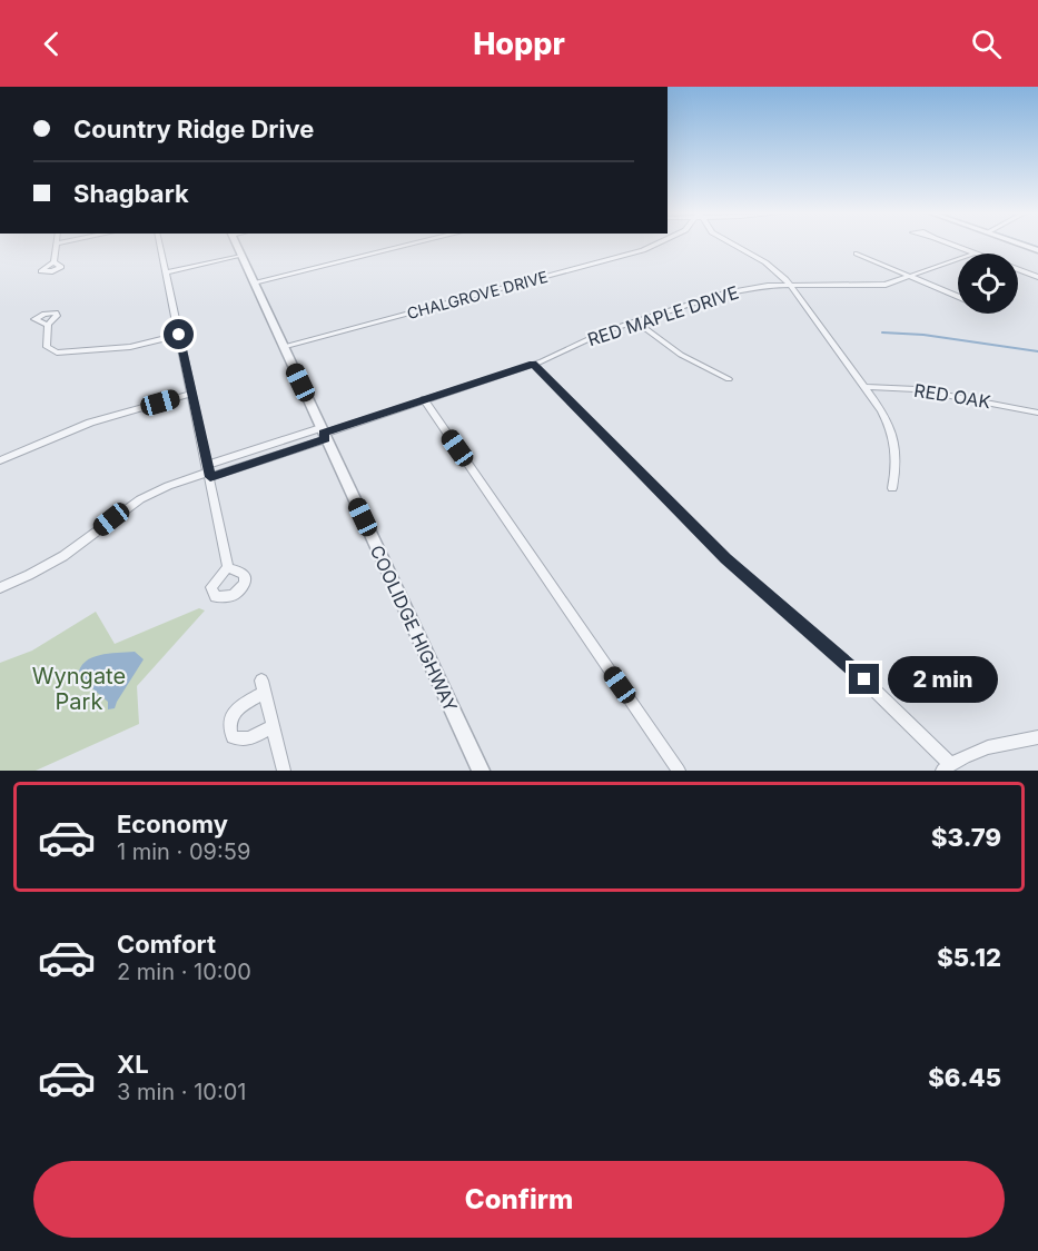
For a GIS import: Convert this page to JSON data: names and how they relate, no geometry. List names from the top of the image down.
{
  "streets": {
    "street": [
      "CHALGROVE DRIVE",
      "RED MAPLE DRIVE",
      "RED OAK",
      "COOLIDGE HIGHWAY"
    ]
  },
  "crossings": [
    ["CHALGROVE DRIVE", "COOLIDGE HIGHWAY"],
    ["RED MAPLE DRIVE", "COOLIDGE HIGHWAY"]
  ],
  "parks": ["Wyngate Park"],
  "page": {
    "header": "Hoppr",
    "banner": ["Country Ridge Drive", "Shagbark"],
    "bubble": "2 min",
    "list": [
      {
        "name": "Economy",
        "note": "1 min · 09:59",
        "value": "$3.79"
      },
      {
        "name": "Comfort",
        "note": "2 min · 10:00",
        "value": "$5.12"
      },
      {
        "name": "XL",
        "note": "3 min · 10:01",
        "value": "$6.45"
      }
    ],
    "buttons": "Confirm"
  }
}
